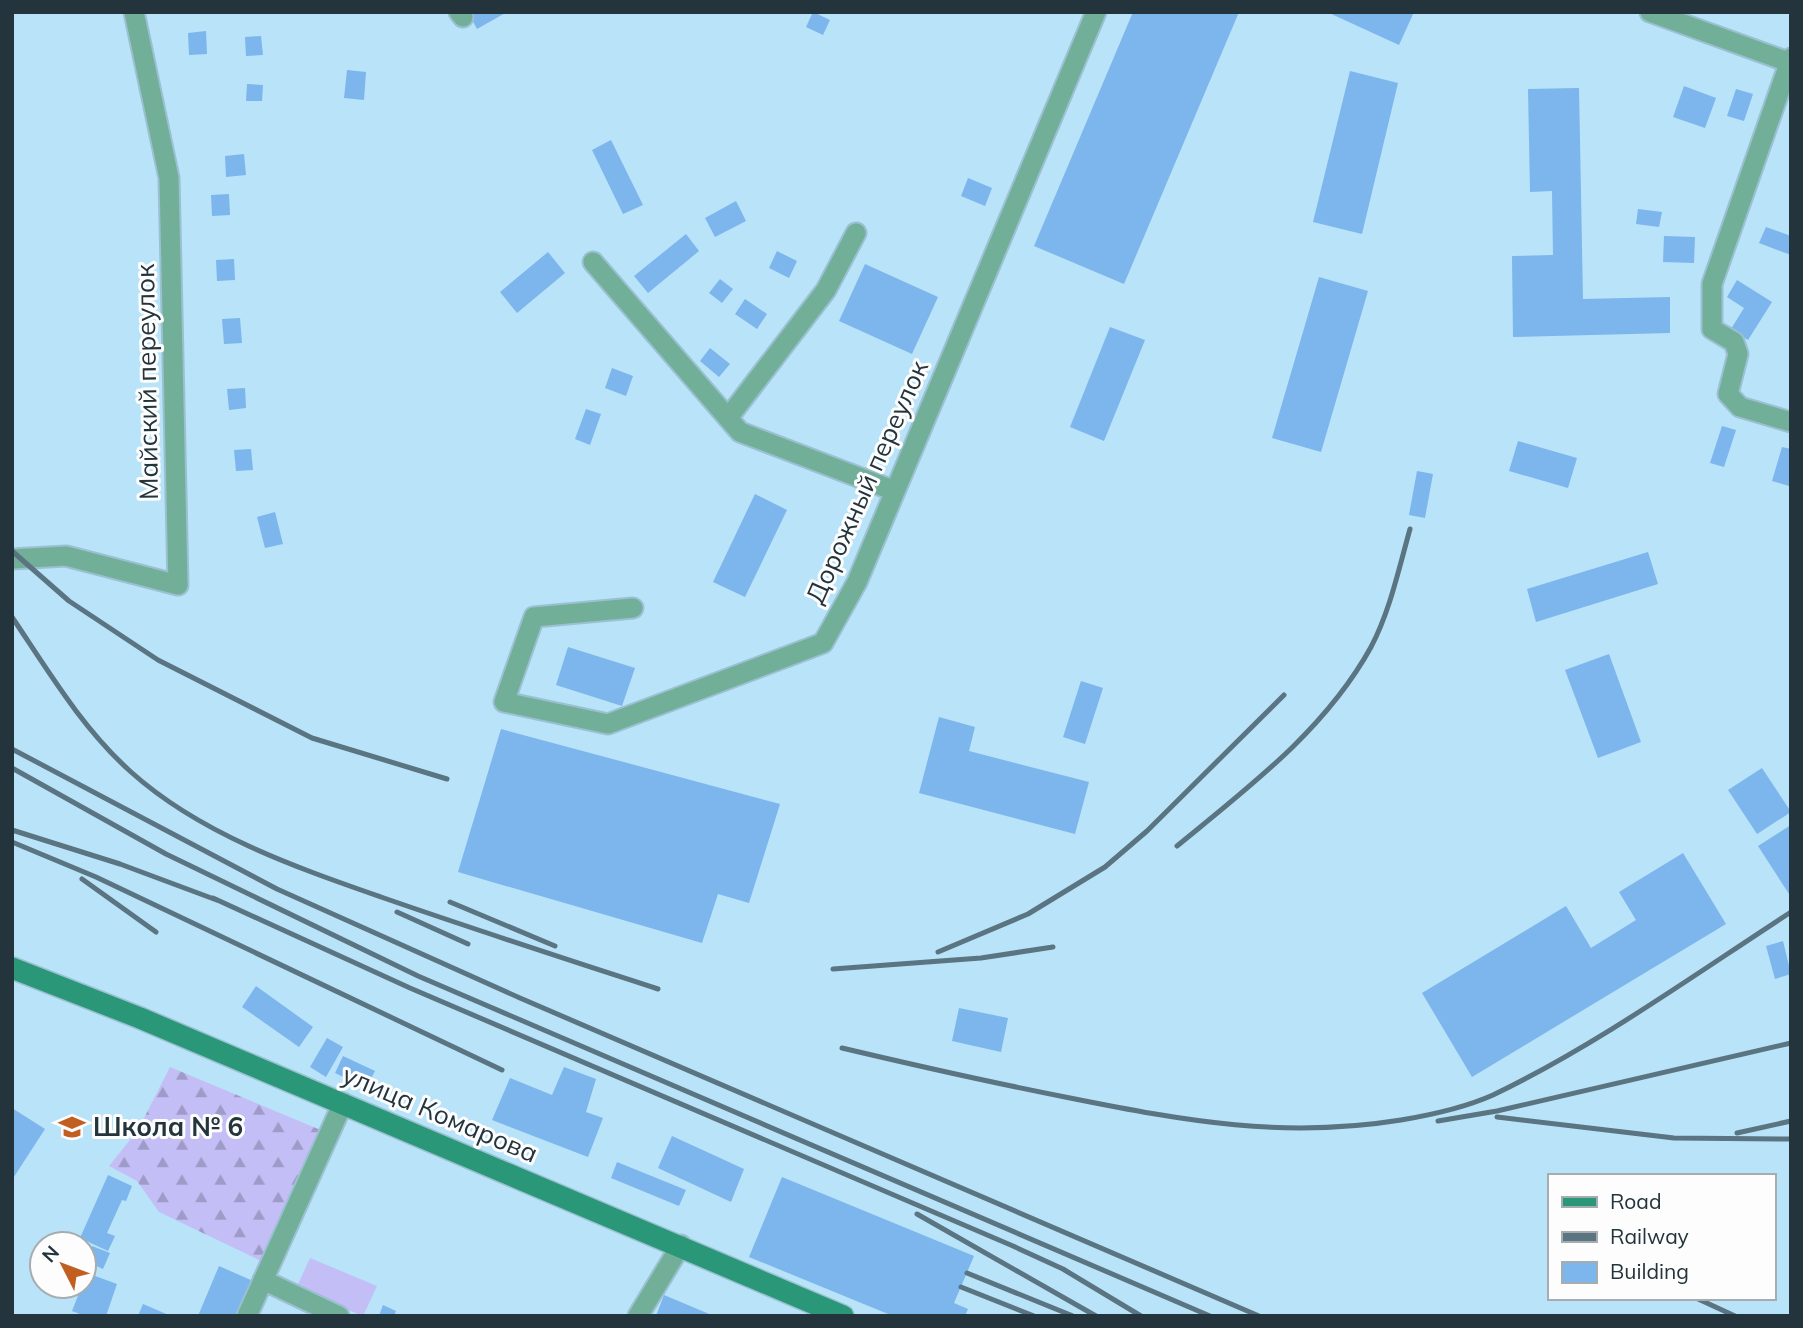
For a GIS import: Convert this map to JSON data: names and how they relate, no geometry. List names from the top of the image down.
{
  "streets": {
    "main road": ["улица Комарова"],
    "street": ["Майский переулок", "Дорожный переулок"]
  },
  "places": {
    "school or university": ["Школа № 6"]
  },
  "legend": ["Road", "Railway", "Building"],
  "north": "top left"
}
